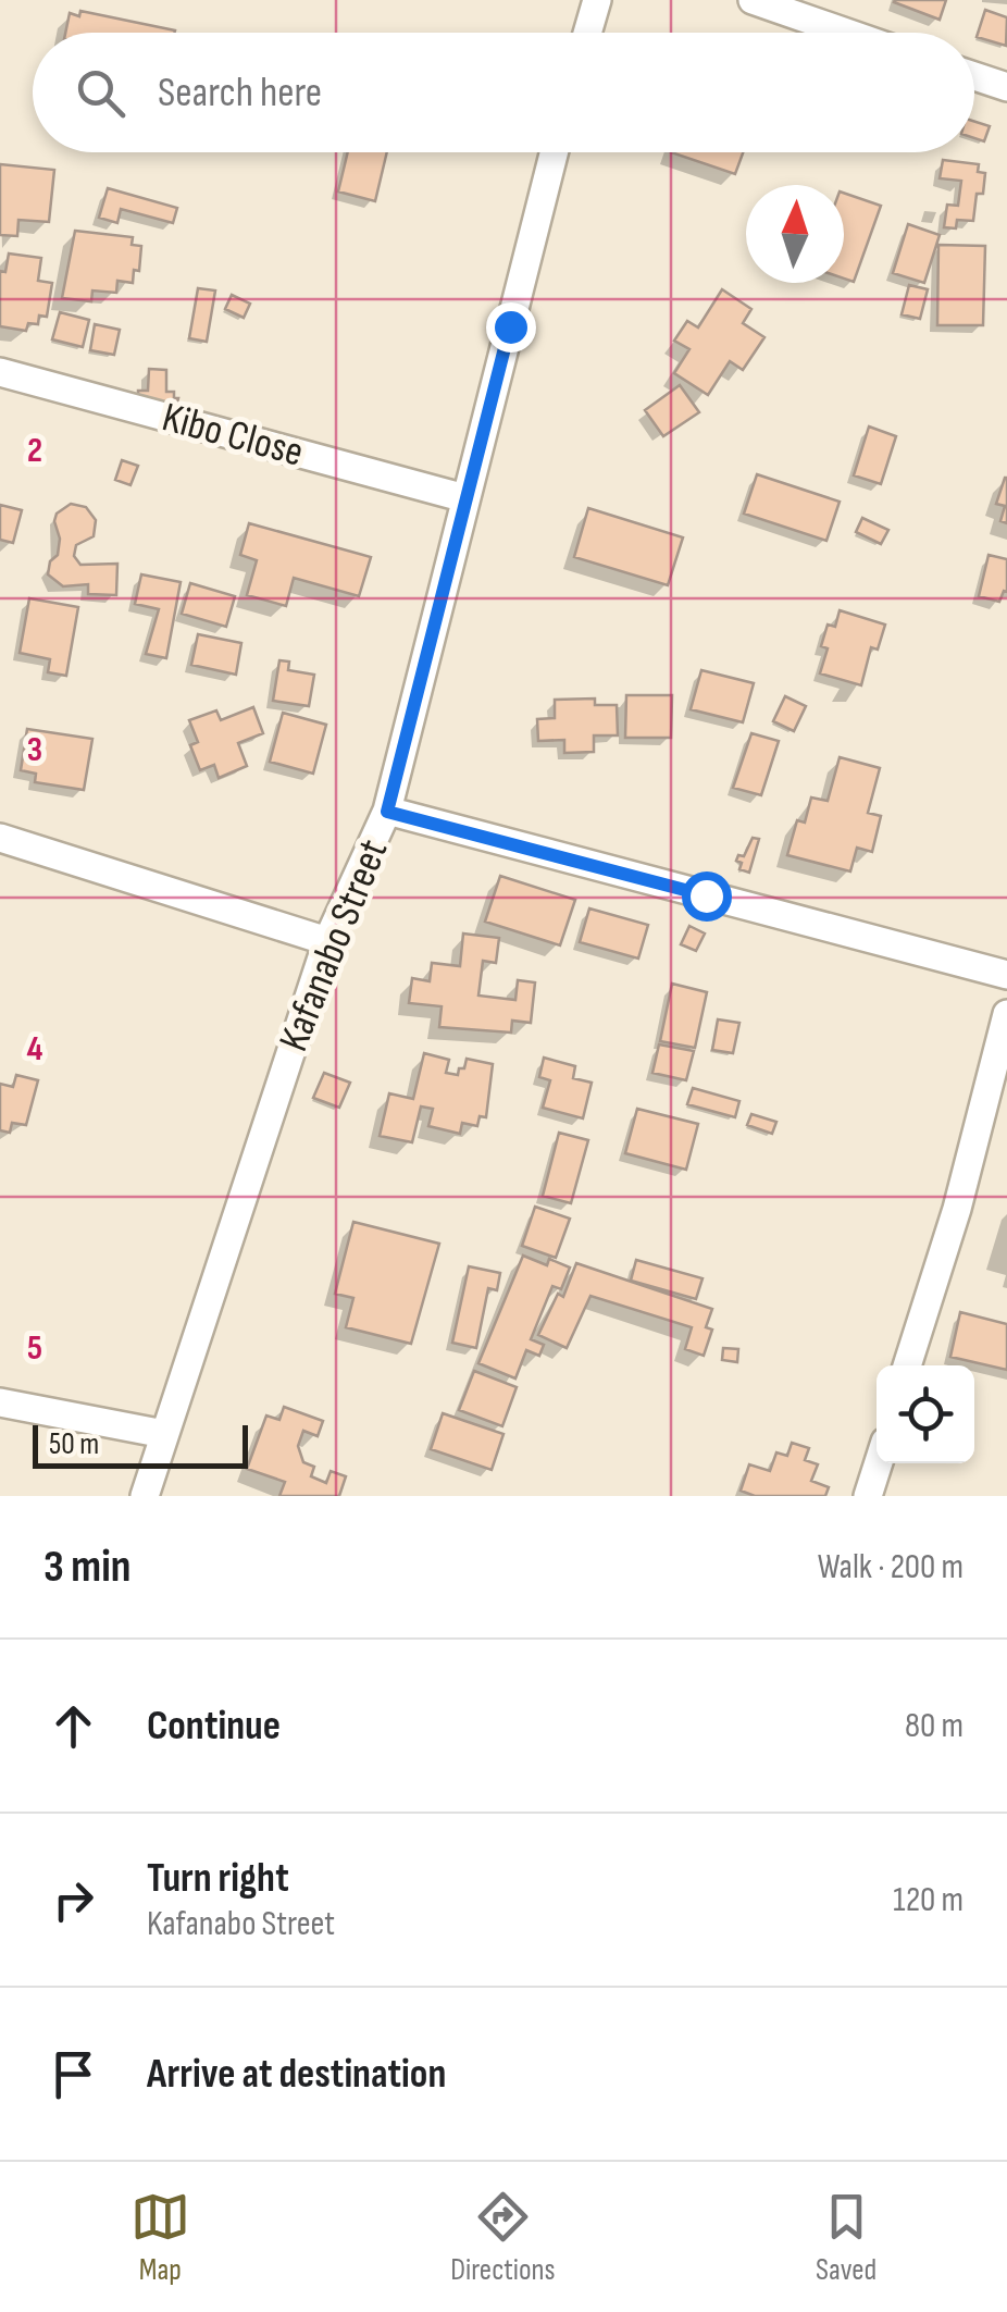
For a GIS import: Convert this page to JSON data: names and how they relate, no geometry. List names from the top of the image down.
{
  "streets": {
    "street": ["Kibo Close", "Kafanabo Street"]
  },
  "crossings": [
    ["Kibo Close", "Kafanabo Street"]
  ],
  "scale_bar": "50 m",
  "north": "top",
  "page": {
    "search": "Search here",
    "scale": "50 m",
    "heading": ["3 min", "Walk · 200 m"],
    "list": [
      ["Continue", "80 m"],
      ["Turn right", "Kafanabo Street", "120 m"],
      "Arrive at destination"
    ],
    "nav": ["Map", "Directions", "Saved"]
  },
  "grid": {
    "rows": [
      "2",
      "3",
      "4",
      "5"
    ]
  }
}
